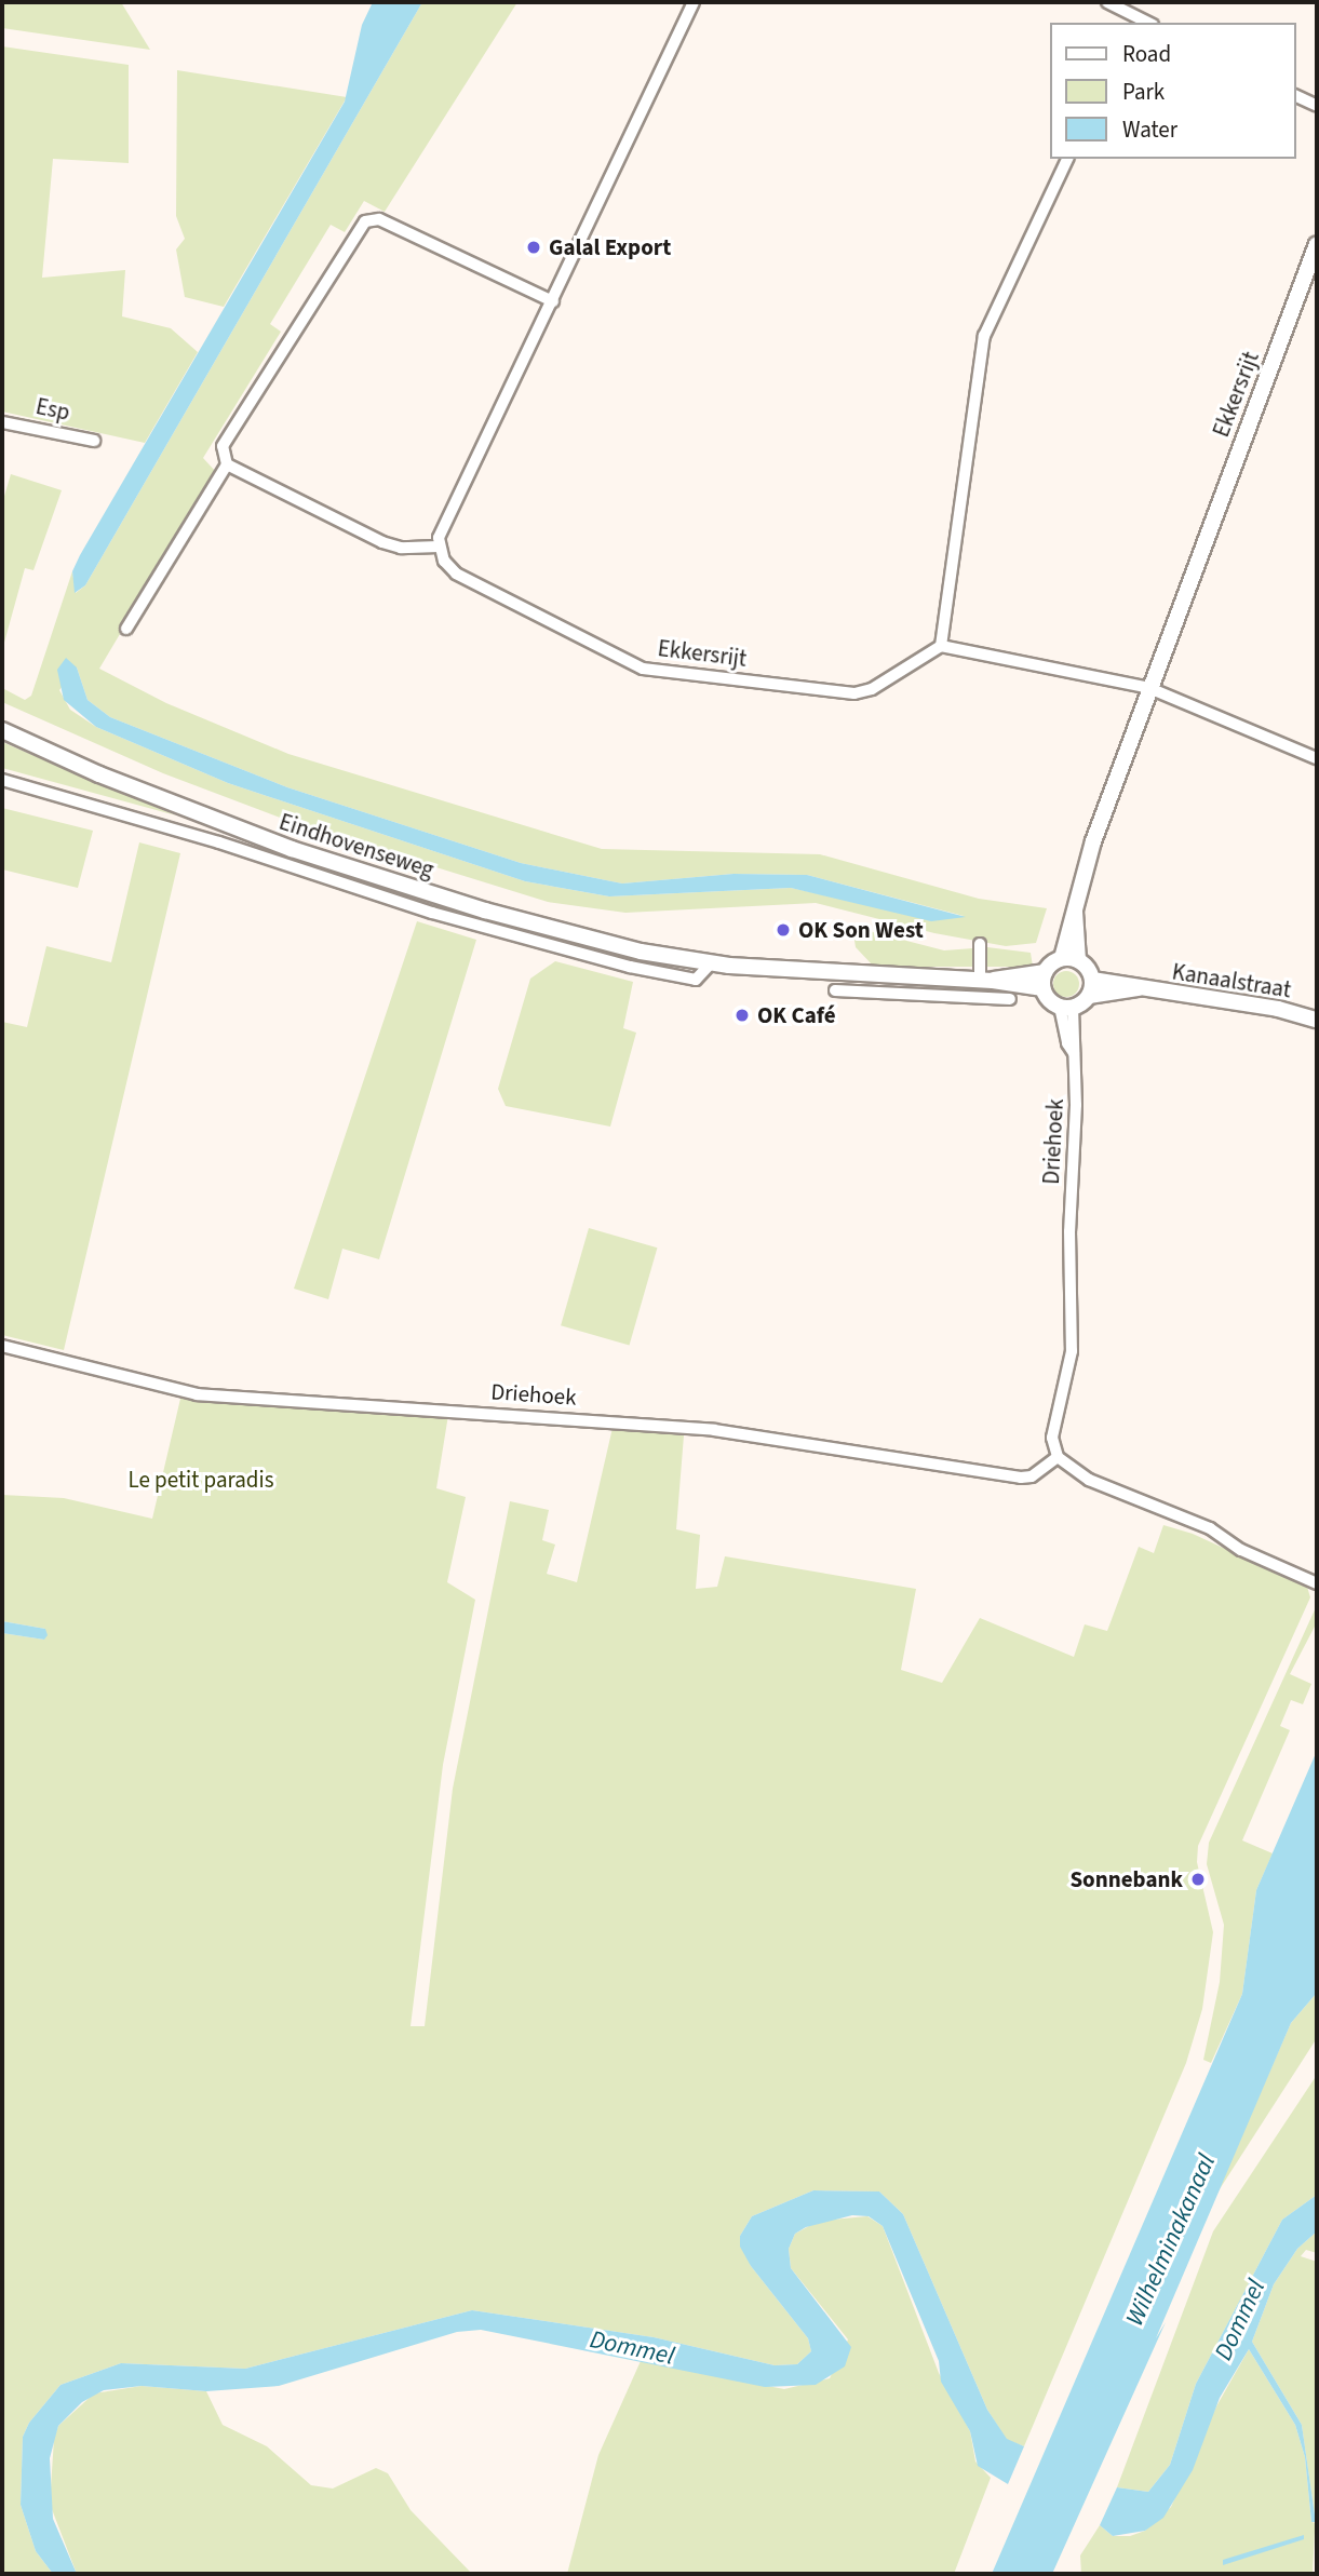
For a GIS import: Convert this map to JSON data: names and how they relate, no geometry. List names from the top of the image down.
{
  "streets": {
    "main road": ["Ekkersrijt", "Eindhovenseweg", "Kanaalstraat"],
    "street": ["Esp", "Driehoek"]
  },
  "water": ["Wilhelminakanaal", "Dommel"],
  "parks": ["Le petit paradis"],
  "places": [
    "Galal Export",
    "OK Son West",
    "OK Café",
    "Sonnebank"
  ],
  "legend": ["Road", "Park", "Water"]
}
